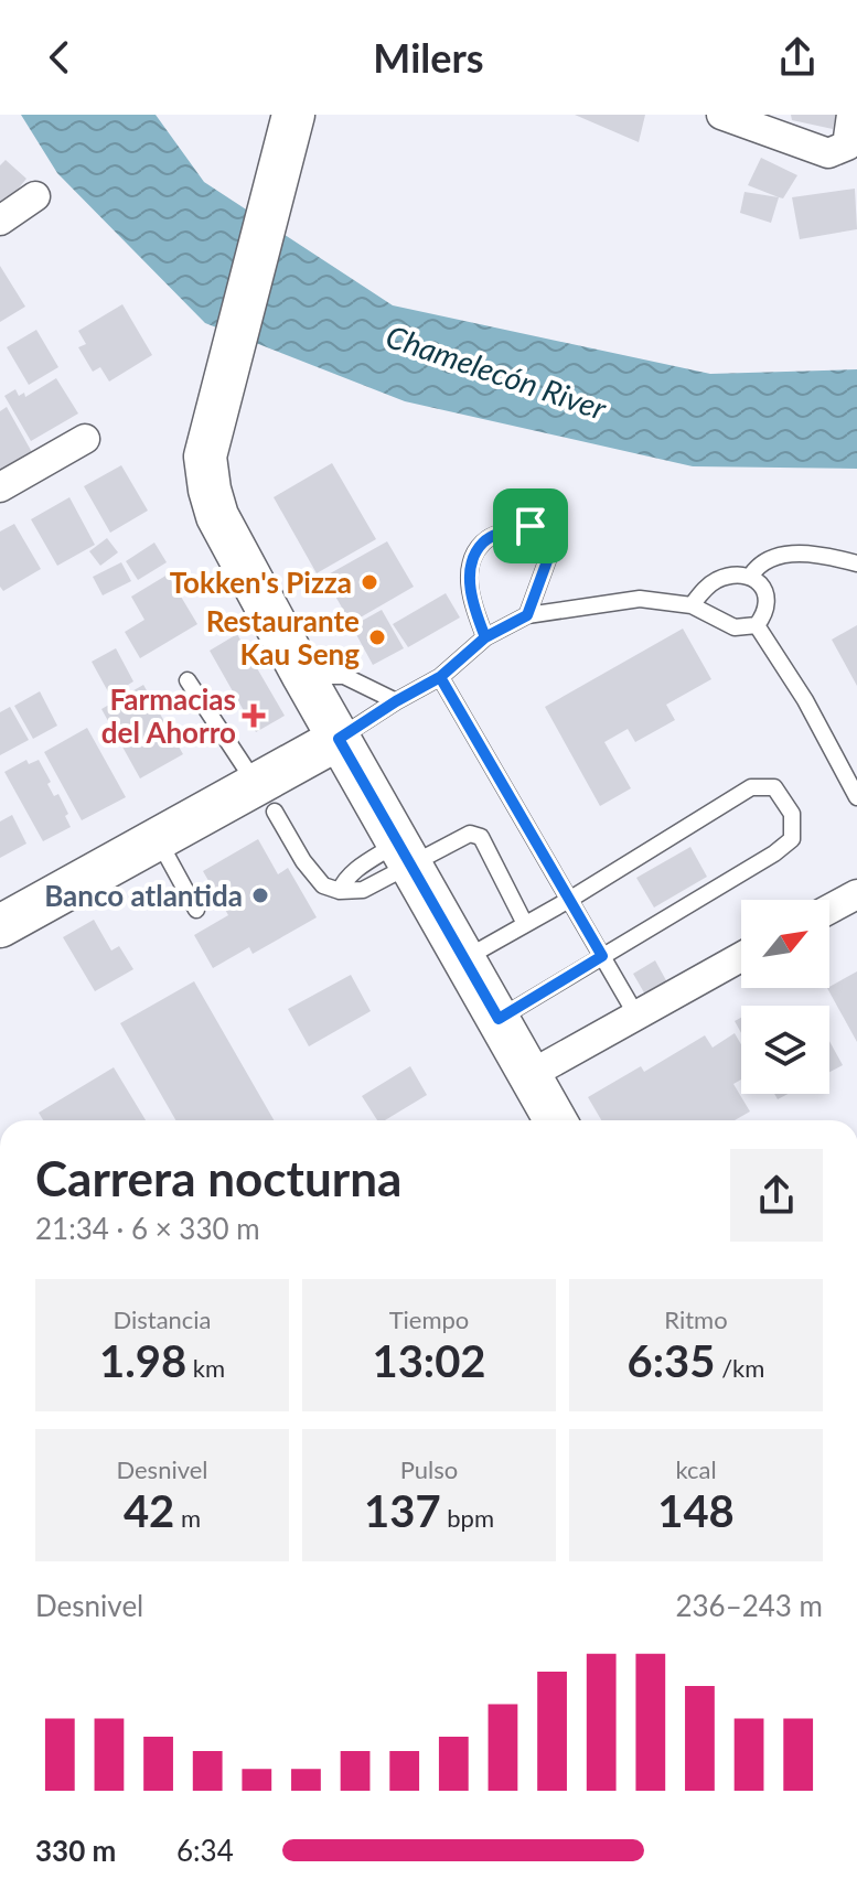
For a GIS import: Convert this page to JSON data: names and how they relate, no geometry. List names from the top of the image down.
{
  "water": ["Chamelecón River"],
  "places": {
    "other": ["Tokken's Pizza", "Restaurante Kau Seng", "Banco atlantida"],
    "health": ["Farmacias del Ahorro"]
  },
  "north": "top right",
  "page": {
    "header": "Milers",
    "heading": ["Carrera nocturna", "21:34 · 6 × 330 m"],
    "stats": [
      ["Distancia", "1.98 km"],
      ["Tiempo", "13:02"],
      ["Ritmo", "6:35 /km"],
      ["Desnivel", "42 m"],
      ["Pulso", "137 bpm"],
      ["kcal", "148"]
    ],
    "chart": ["Desnivel", "236–243 m"],
    "list": [
      {
        "name": "330 m",
        "note": "6:34"
      }
    ]
  }
}
